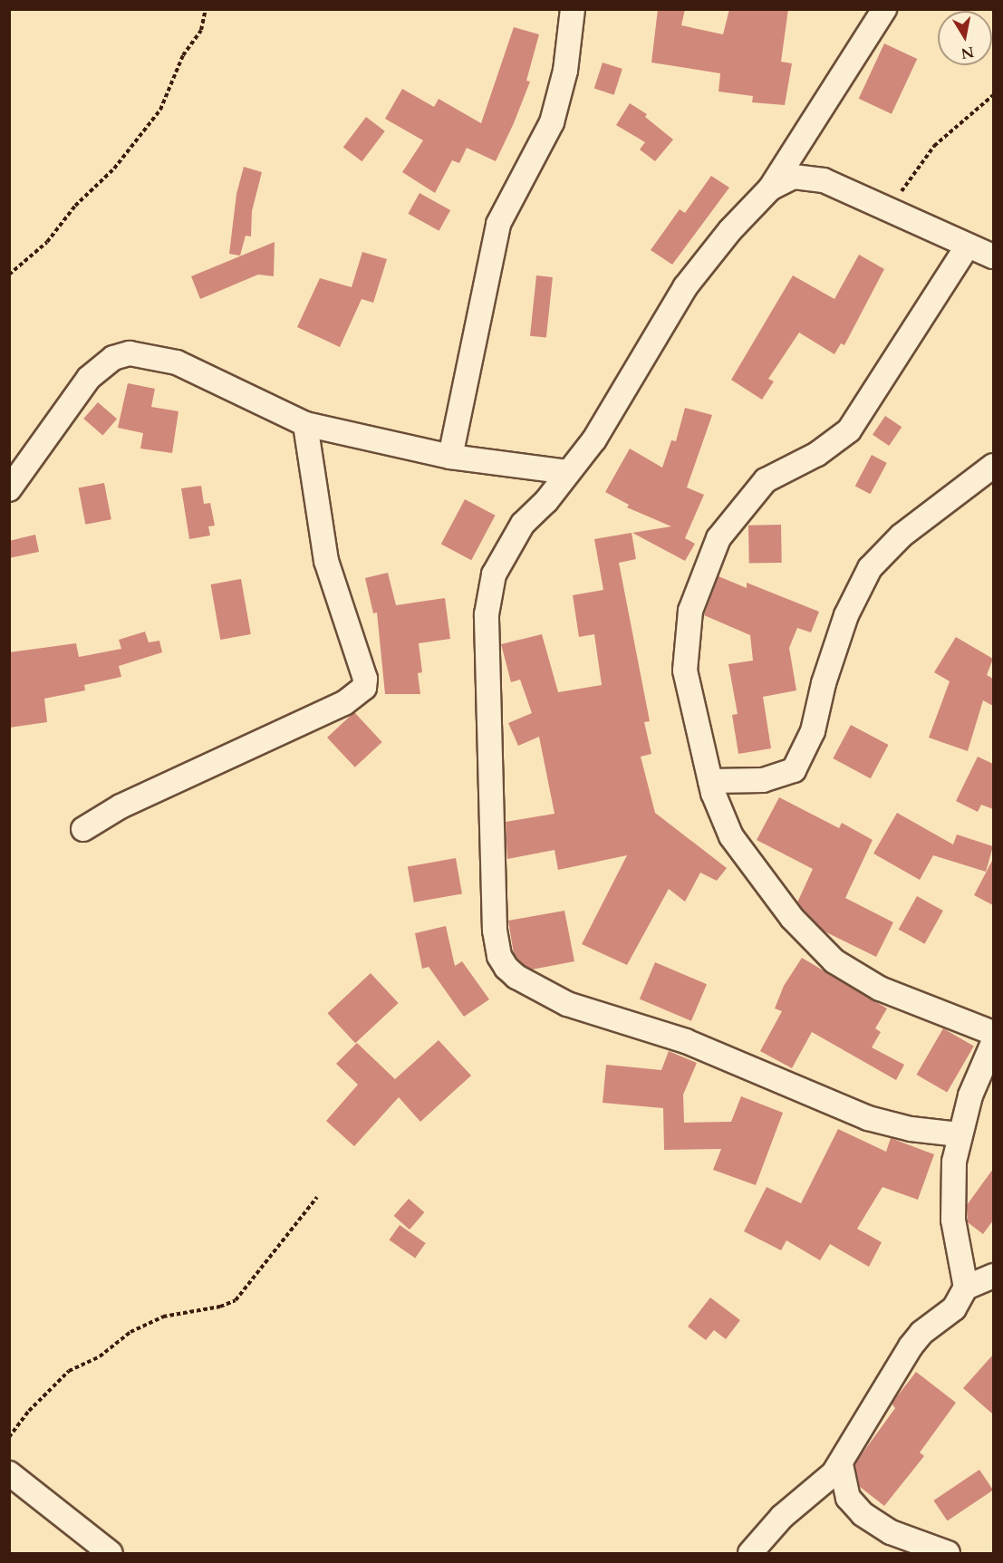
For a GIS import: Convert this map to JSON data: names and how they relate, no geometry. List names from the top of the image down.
{
  "north": "bottom"
}
